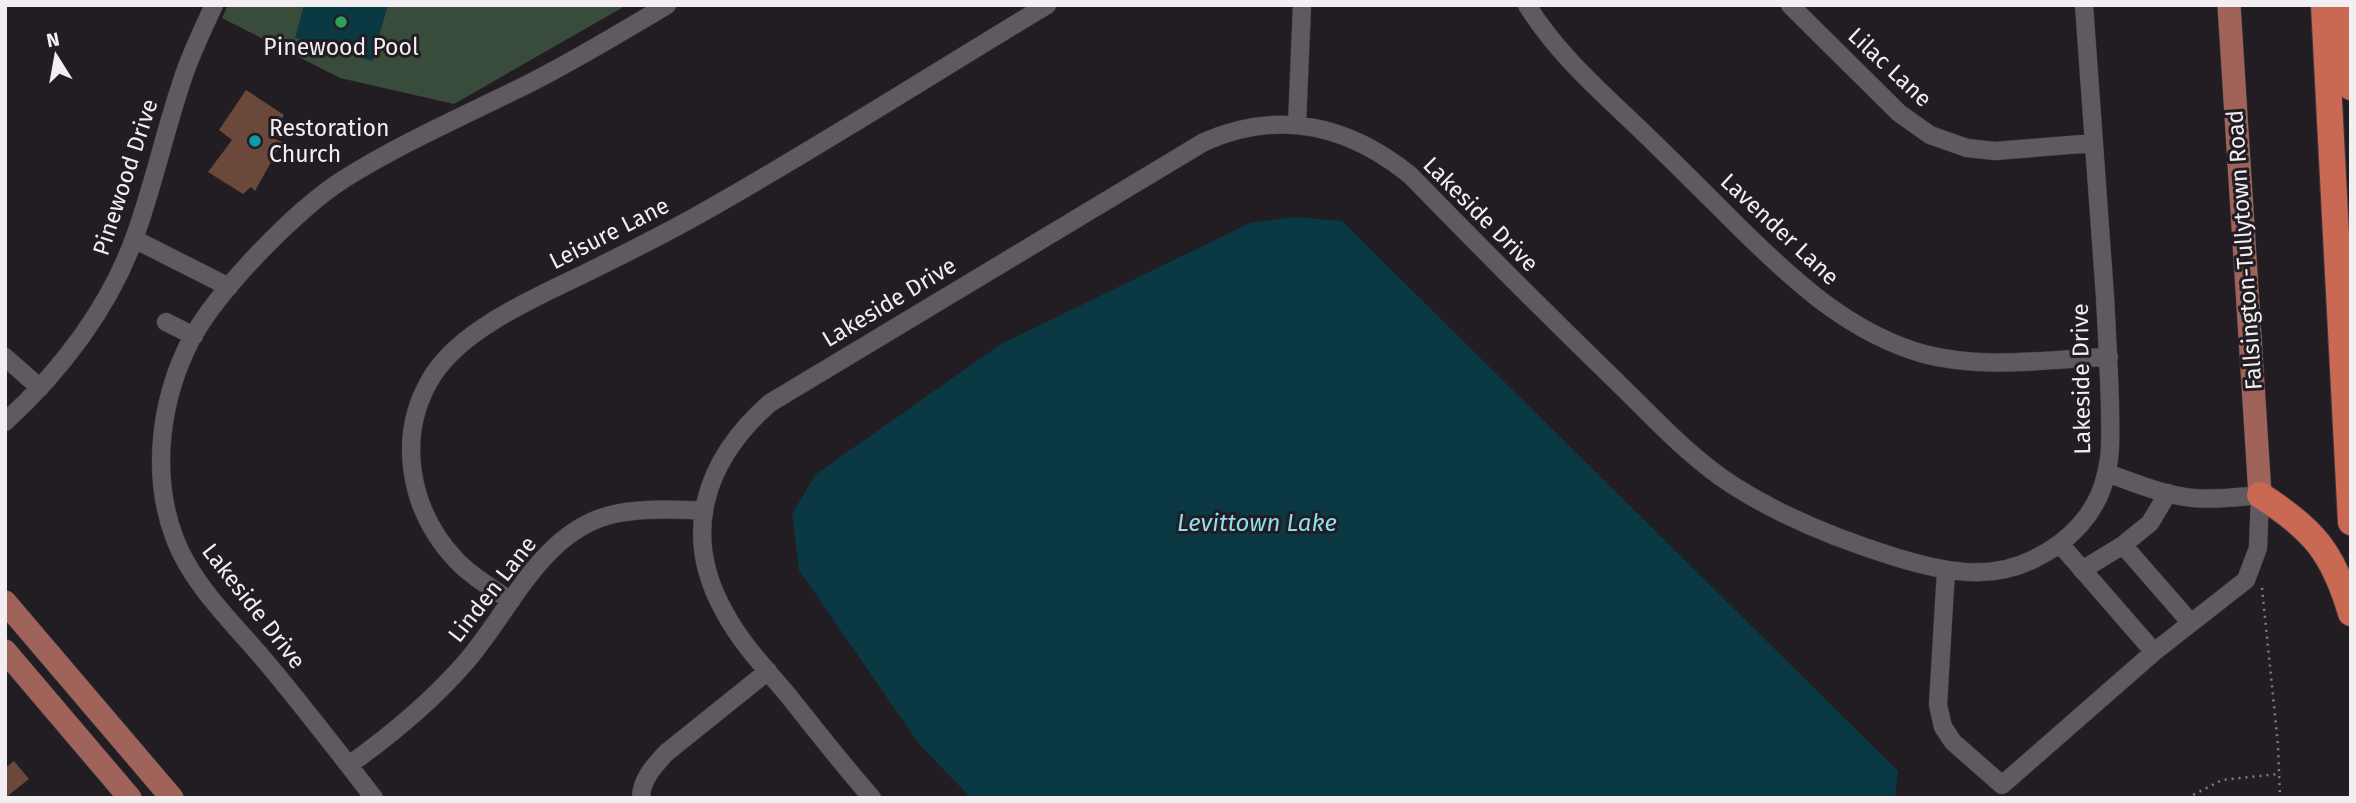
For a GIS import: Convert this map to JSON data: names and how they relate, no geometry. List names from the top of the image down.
{
  "streets": {
    "main road": ["Fallsington-Tullytown Road"],
    "street": [
      "Lilac Lane",
      "Pinewood Drive",
      "Lakeside Drive",
      "Lavender Lane",
      "Leisure Lane",
      "Linden Lane"
    ]
  },
  "crossings": [
    ["Lilac Lane", "Lakeside Drive"],
    ["Lakeside Drive", "Lavender Lane"],
    ["Lakeside Drive", "Linden Lane"],
    ["Leisure Lane", "Linden Lane"]
  ],
  "water": ["Levittown Lake"],
  "places": ["Pinewood Pool", "Restoration Church"],
  "north": "top"
}
